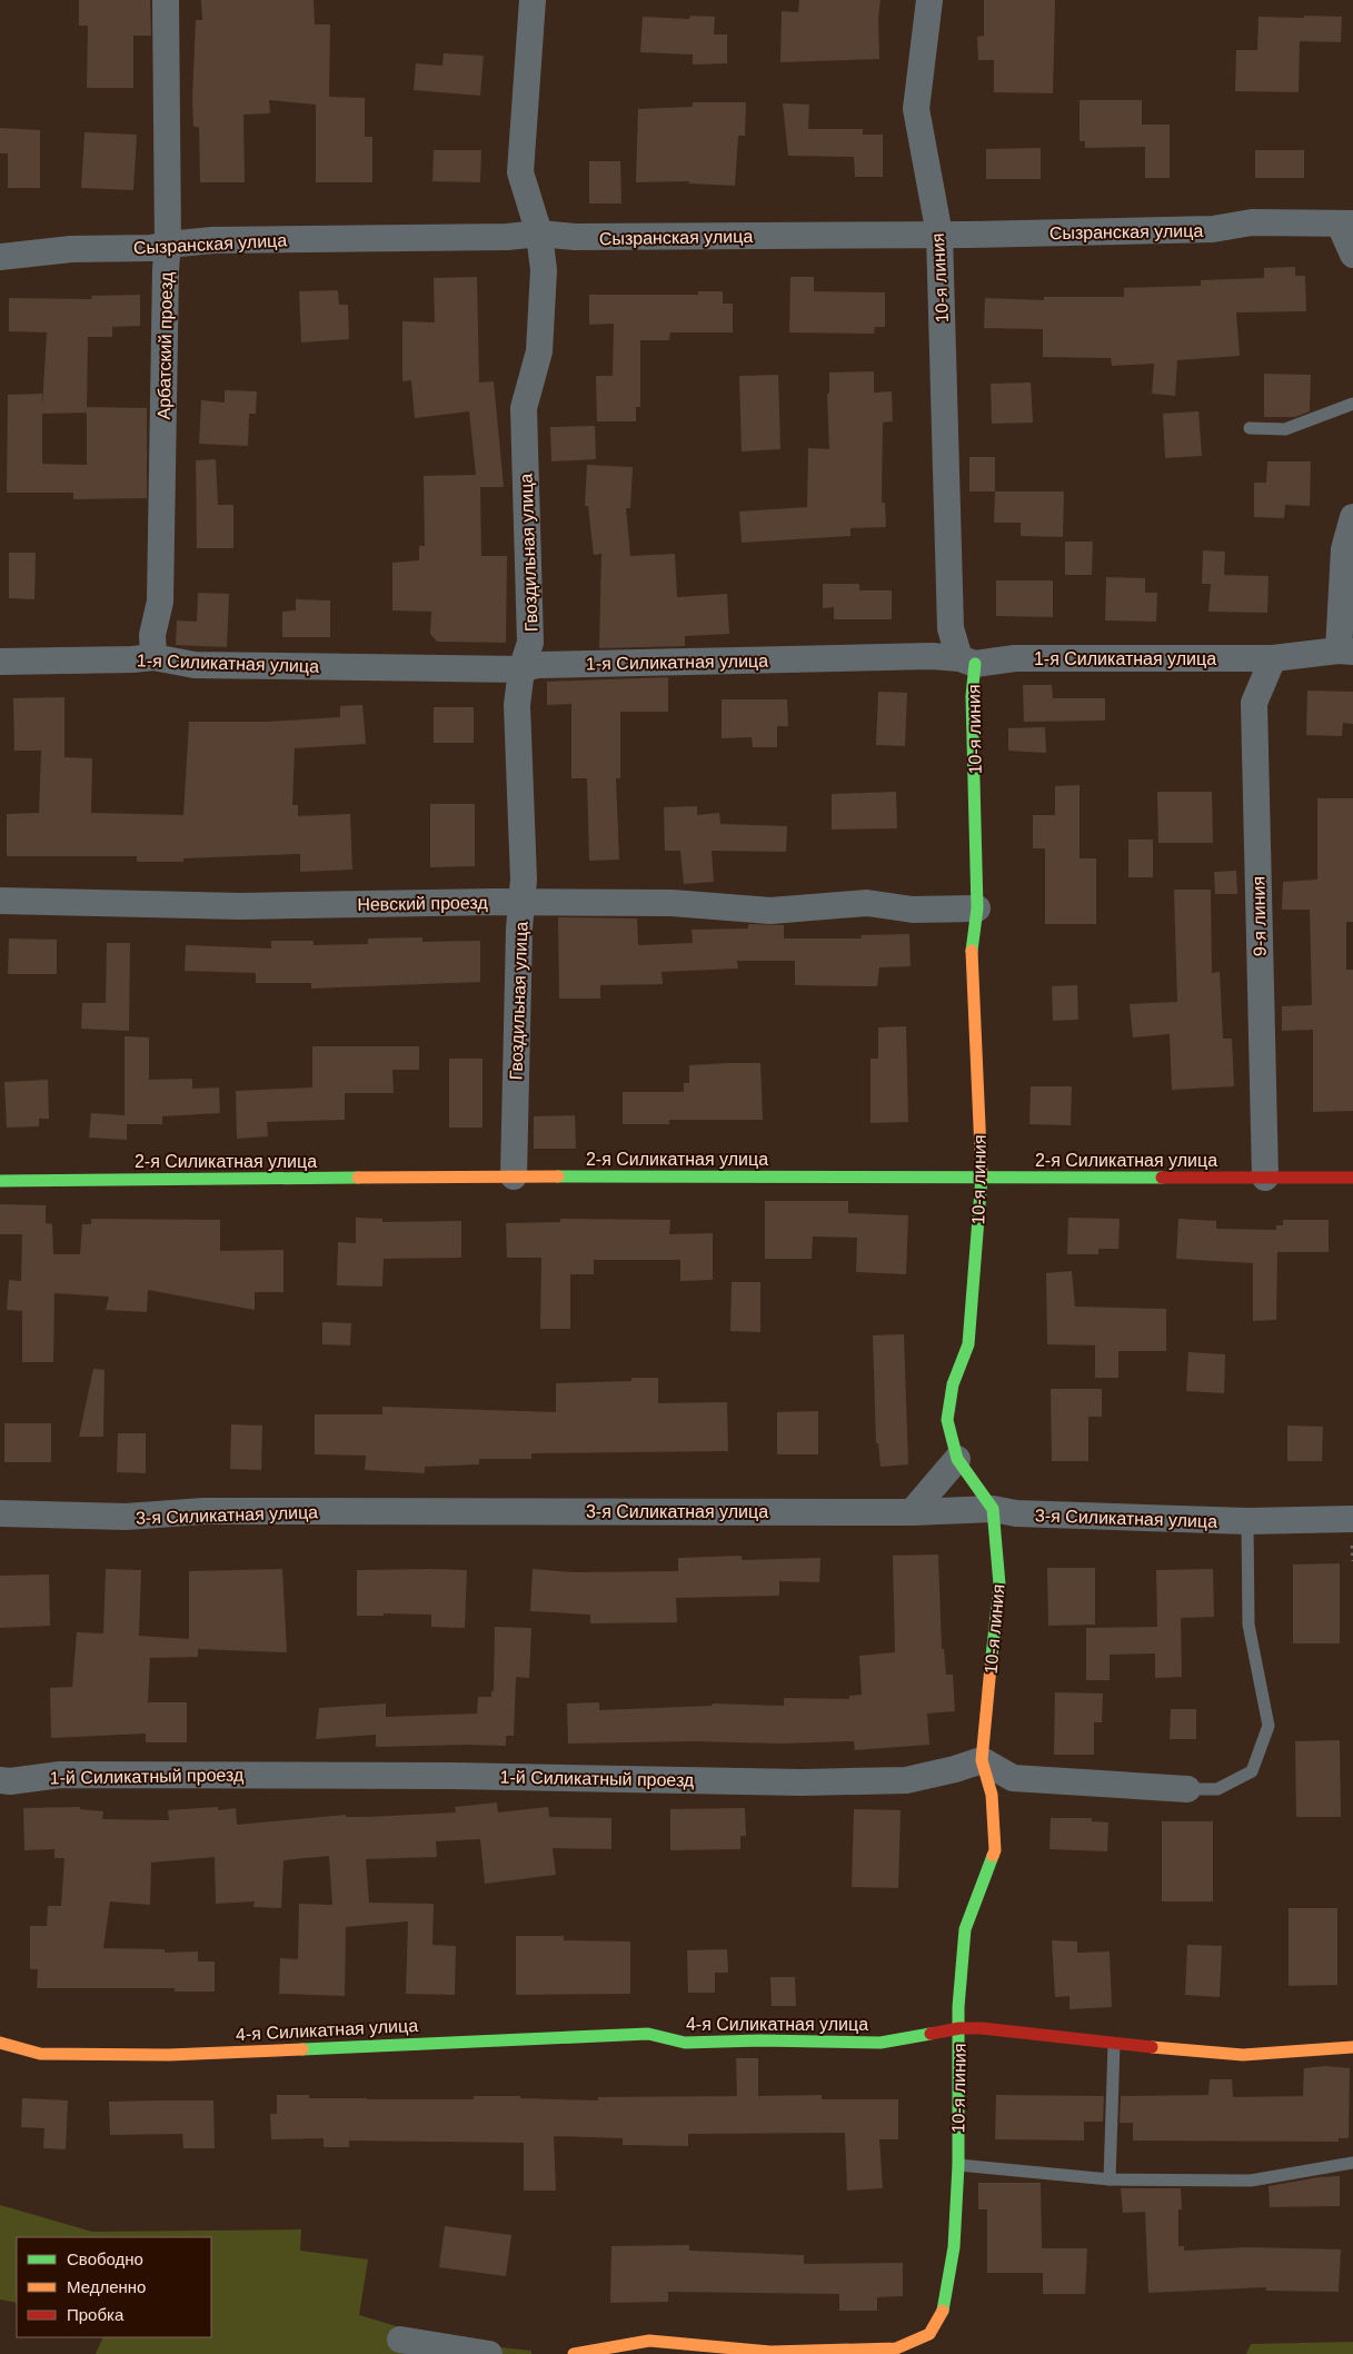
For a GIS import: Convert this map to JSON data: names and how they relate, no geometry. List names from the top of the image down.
{
  "streets": {
    "street": [
      "Сызранская улица",
      "10-я линия",
      "Арбатский проезд",
      "Гвоздильная улица",
      "1-я Силикатная улица",
      "Невский проезд",
      "9-я линия",
      "2-я Силикатная улица",
      "3-я Силикатная улица",
      "1-й Силикатный проезд",
      "4-я Силикатная улица"
    ]
  },
  "crossings": [
    ["Сызранская улица", "10-я линия"],
    ["Сызранская улица", "Арбатский проезд"],
    ["Сызранская улица", "Гвоздильная улица"],
    ["10-я линия", "1-я Силикатная улица"],
    ["10-я линия", "Невский проезд"],
    ["10-я линия", "2-я Силикатная улица"],
    ["10-я линия", "3-я Силикатная улица"],
    ["10-я линия", "1-й Силикатный проезд"],
    ["10-я линия", "4-я Силикатная улица"],
    ["Арбатский проезд", "1-я Силикатная улица"],
    ["Гвоздильная улица", "1-я Силикатная улица"],
    ["Гвоздильная улица", "Невский проезд"],
    ["Гвоздильная улица", "2-я Силикатная улица"],
    ["1-я Силикатная улица", "9-я линия"],
    ["9-я линия", "2-я Силикатная улица"]
  ],
  "legend": ["Свободно", "Медленно", "Пробка"]
}
